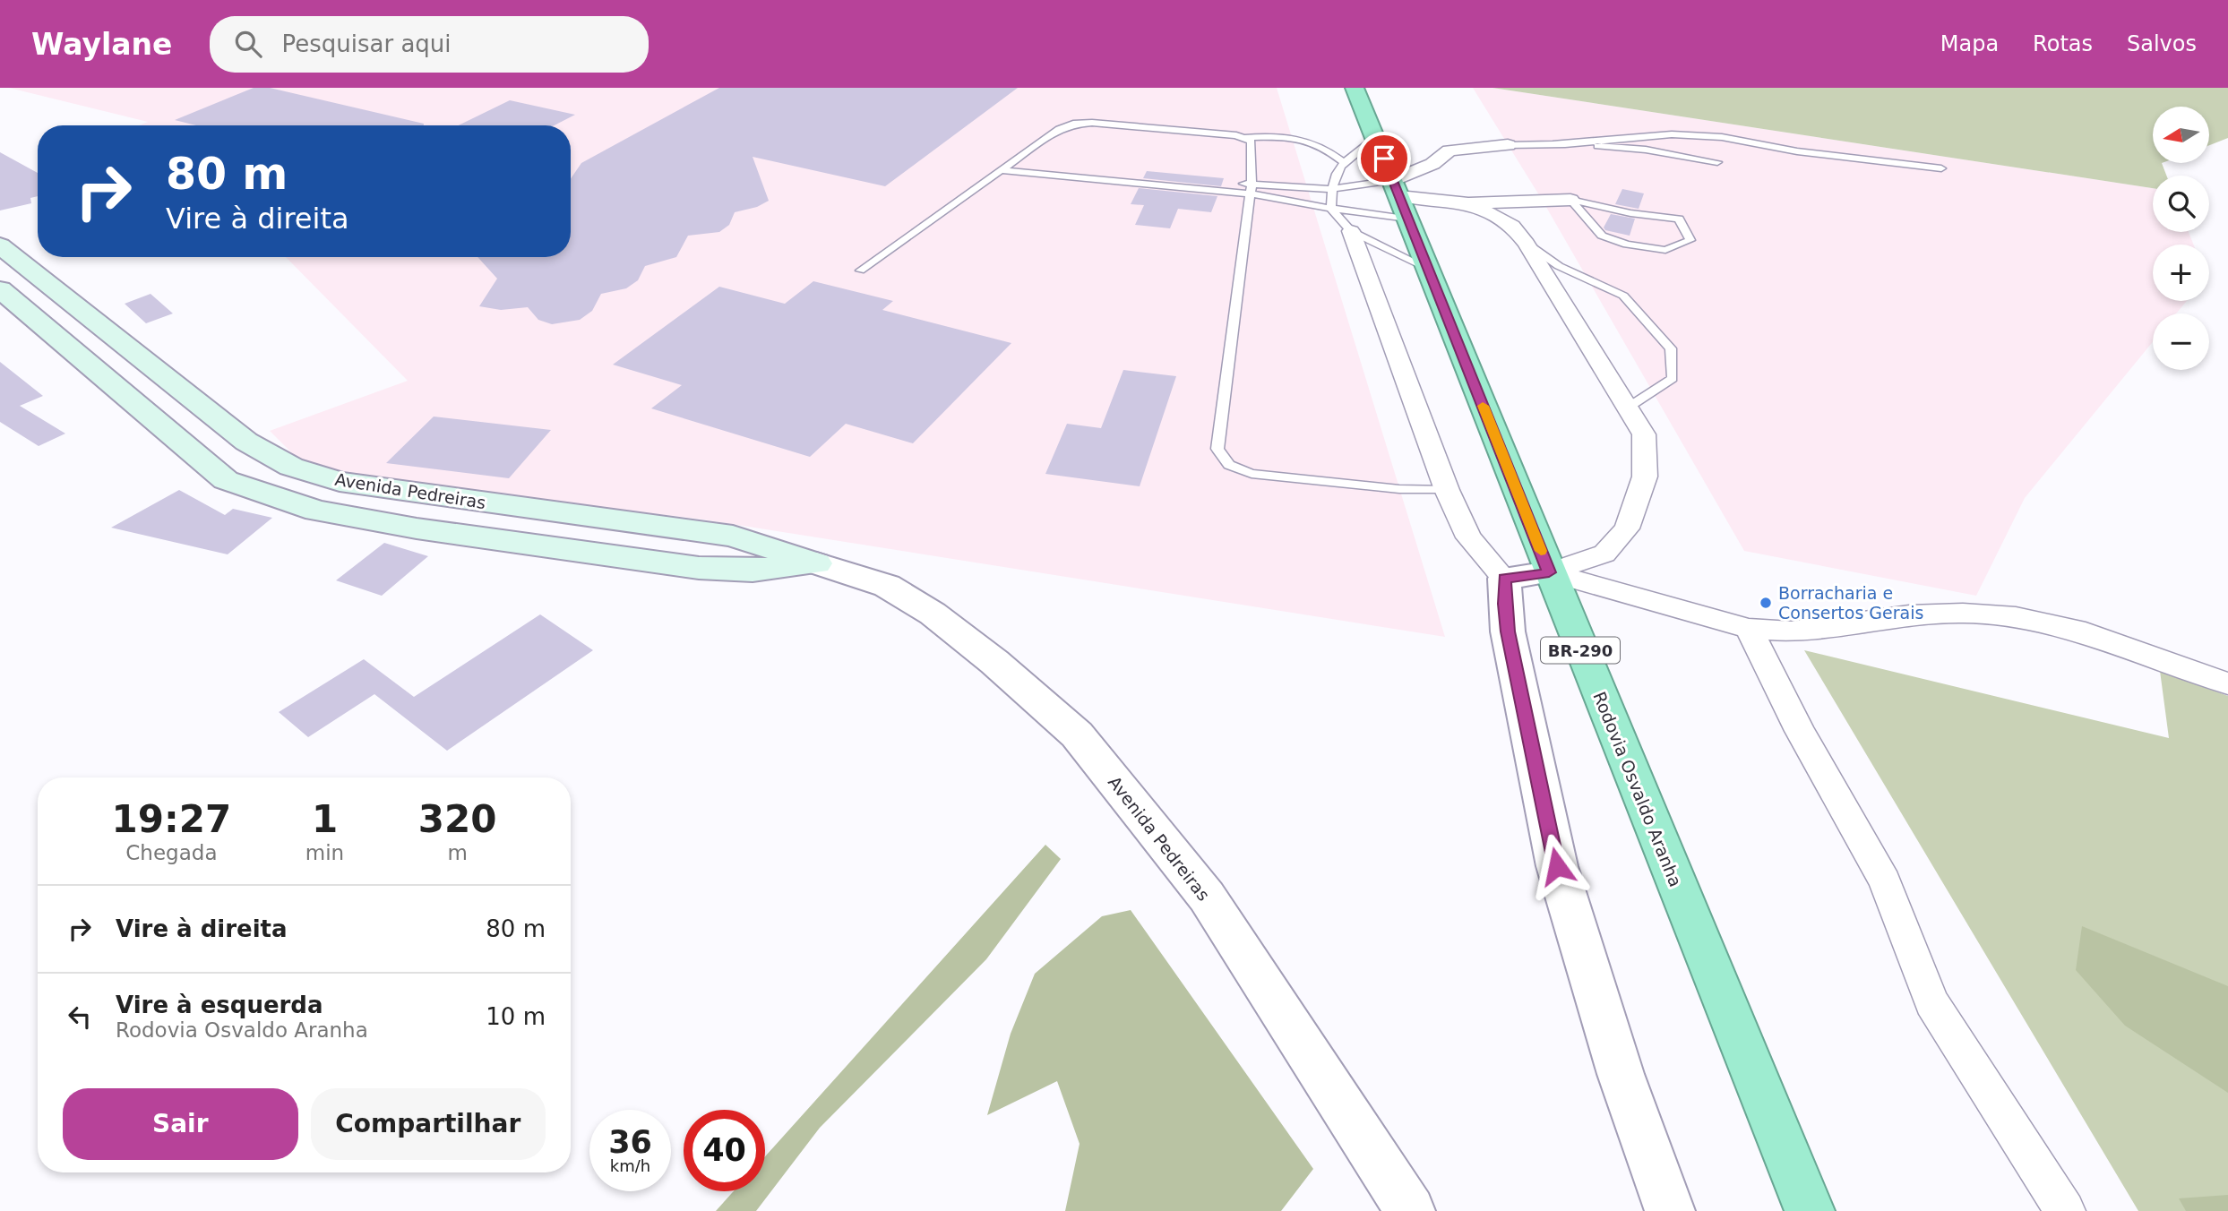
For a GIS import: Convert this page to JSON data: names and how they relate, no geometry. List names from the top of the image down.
{
  "streets": {
    "highway": ["BR-290", "Rodovia Osvaldo Aranha"],
    "main road": ["Avenida Pedreiras"]
  },
  "places": ["Borracharia e Consertos Gerais"],
  "north": "left",
  "page": {
    "header": "Waylane",
    "search": "Pesquisar aqui",
    "nav": ["Mapa", "Rotas", "Salvos"],
    "map_buttons": ["+", "−"],
    "turn": ["80 m", "Vire à direita"],
    "eta": [
      "19:27",
      "Chegada",
      "1",
      "min",
      "320",
      "m"
    ],
    "list": [
      {
        "name": "Vire à direita",
        "value": "80 m"
      },
      {
        "name": "Vire à esquerda",
        "note": "Rodovia Osvaldo Aranha",
        "value": "10 m"
      }
    ],
    "buttons": ["Sair", "Compartilhar"],
    "speed": "36 km/h",
    "limit": "40"
  }
}
